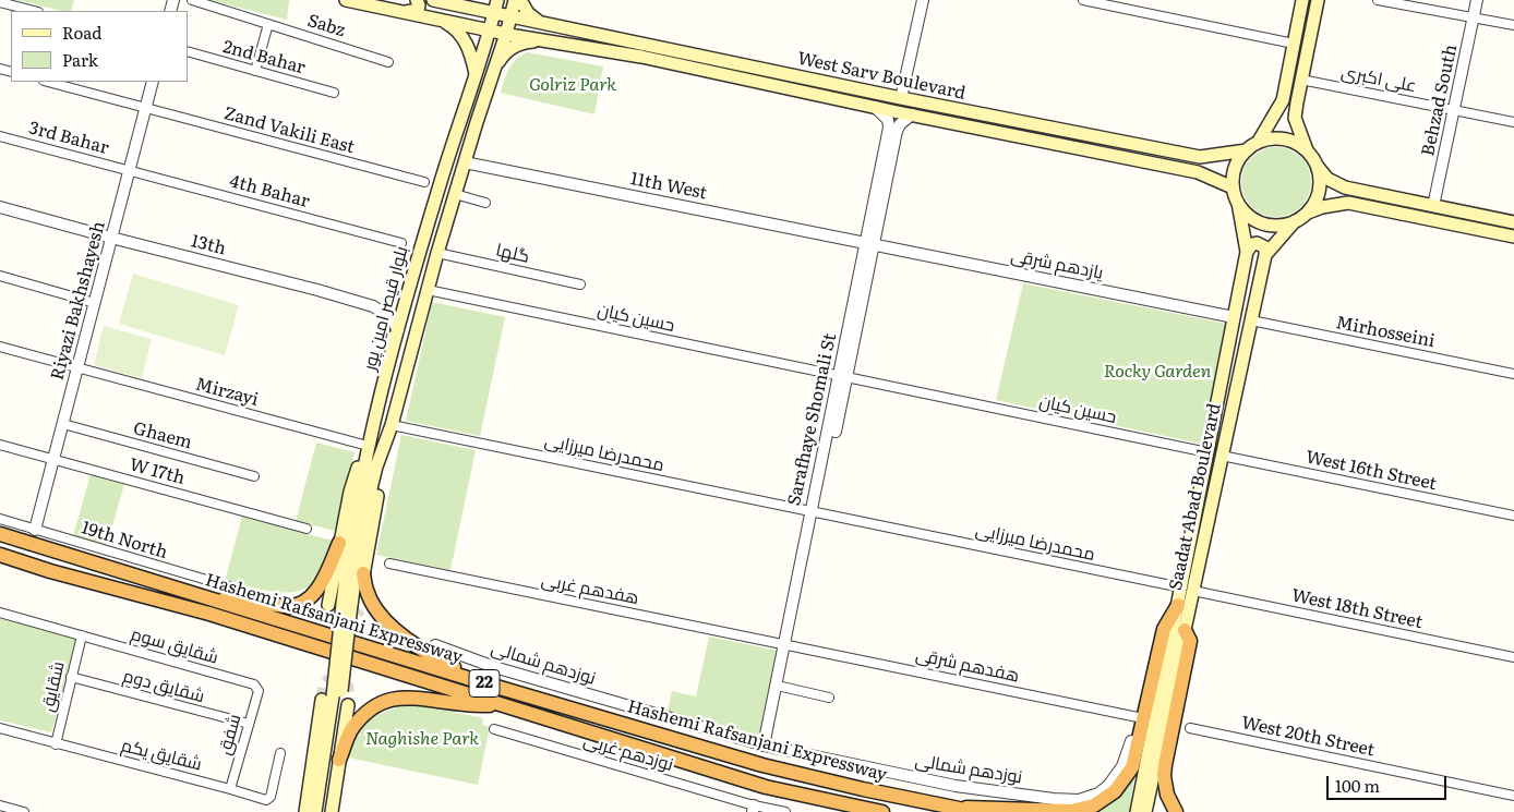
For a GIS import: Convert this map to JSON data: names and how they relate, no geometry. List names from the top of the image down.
{
  "streets": {
    "highway": ["Hashemi Rafsanjani Expressway", "22"],
    "main road": ["West Sarv Boulevard", "بلوار قیصر امین پور", "Saadat Abad Boulevard"],
    "street": [
      "Sabz",
      "2nd Bahar",
      "علی اکبری",
      "Behzad South",
      "Zand Vakili East",
      "3rd Bahar",
      "11th West",
      "4th Bahar",
      "13th",
      "گلها",
      "یازدهم شرقی",
      "Riyazi Bakhshayesh",
      "حسین کیان",
      "Mirhosseini",
      "Mirzayi",
      "Sarafhaye Shomali St",
      "Ghaem",
      "محمدرضا میرزایی",
      "West 16th Street",
      "W 17th",
      "19th North",
      "هفدهم غربی",
      "West 18th Street",
      "شقایق سوم",
      "نوزدهم شمالی",
      "هفدهم شرقی",
      "شقایق",
      "شقایق دوم",
      "شفق",
      "West 20th Street",
      "نوزدهم غربی",
      "شقایق یکم"
    ]
  },
  "crossings": [
    ["West Sarv Boulevard", "بلوار قیصر امین پور"],
    ["West Sarv Boulevard", "Sarafhaye Shomali St"],
    ["West Sarv Boulevard", "Saadat Abad Boulevard"],
    ["علی اکبری", "Behzad South"],
    ["Zand Vakili East", "Riyazi Bakhshayesh"],
    ["3rd Bahar", "4th Bahar"],
    ["3rd Bahar", "Riyazi Bakhshayesh"],
    ["11th West", "یازدهم شرقی"],
    ["11th West", "بلوار قیصر امین پور"],
    ["11th West", "Sarafhaye Shomali St"],
    ["4th Bahar", "Riyazi Bakhshayesh"],
    ["13th", "Riyazi Bakhshayesh"],
    ["13th", "بلوار قیصر امین پور"],
    ["گلها", "بلوار قیصر امین پور"],
    ["یازدهم شرقی", "Sarafhaye Shomali St"],
    ["یازدهم شرقی", "Saadat Abad Boulevard"],
    ["Riyazi Bakhshayesh", "Mirzayi"],
    ["Riyazi Bakhshayesh", "Ghaem"],
    ["Riyazi Bakhshayesh", "W 17th"],
    ["Riyazi Bakhshayesh", "19th North"],
    ["بلوار قیصر امین پور", "حسین کیان"],
    ["بلوار قیصر امین پور", "Mirzayi"],
    ["بلوار قیصر امین پور", "محمدرضا میرزایی"],
    ["حسین کیان", "Sarafhaye Shomali St"],
    ["حسین کیان", "Saadat Abad Boulevard"],
    ["Mirhosseini", "Saadat Abad Boulevard"],
    ["Sarafhaye Shomali St", "محمدرضا میرزایی"],
    ["Sarafhaye Shomali St", "هفدهم غربی"],
    ["Sarafhaye Shomali St", "نوزدهم شمالی"],
    ["Sarafhaye Shomali St", "هفدهم شرقی"],
    ["محمدرضا میرزایی", "Saadat Abad Boulevard"],
    ["West 16th Street", "Saadat Abad Boulevard"],
    ["Saadat Abad Boulevard", "West 18th Street"],
    ["هفدهم غربی", "هفدهم شرقی"],
    ["شقایق سوم", "شقایق"],
    ["شقایق سوم", "شفق"],
    ["نوزدهم شمالی", "هفدهم شرقی"],
    ["شقایق", "شقایق دوم"],
    ["شقایق", "شقایق یکم"],
    ["شقایق دوم", "شفق"],
    ["شفق", "شقایق یکم"]
  ],
  "parks": ["Golriz Park", "Rocky Garden", "Naghishe Park"],
  "legend": ["Road", "Park"],
  "scale_bar": "100 m"
}
